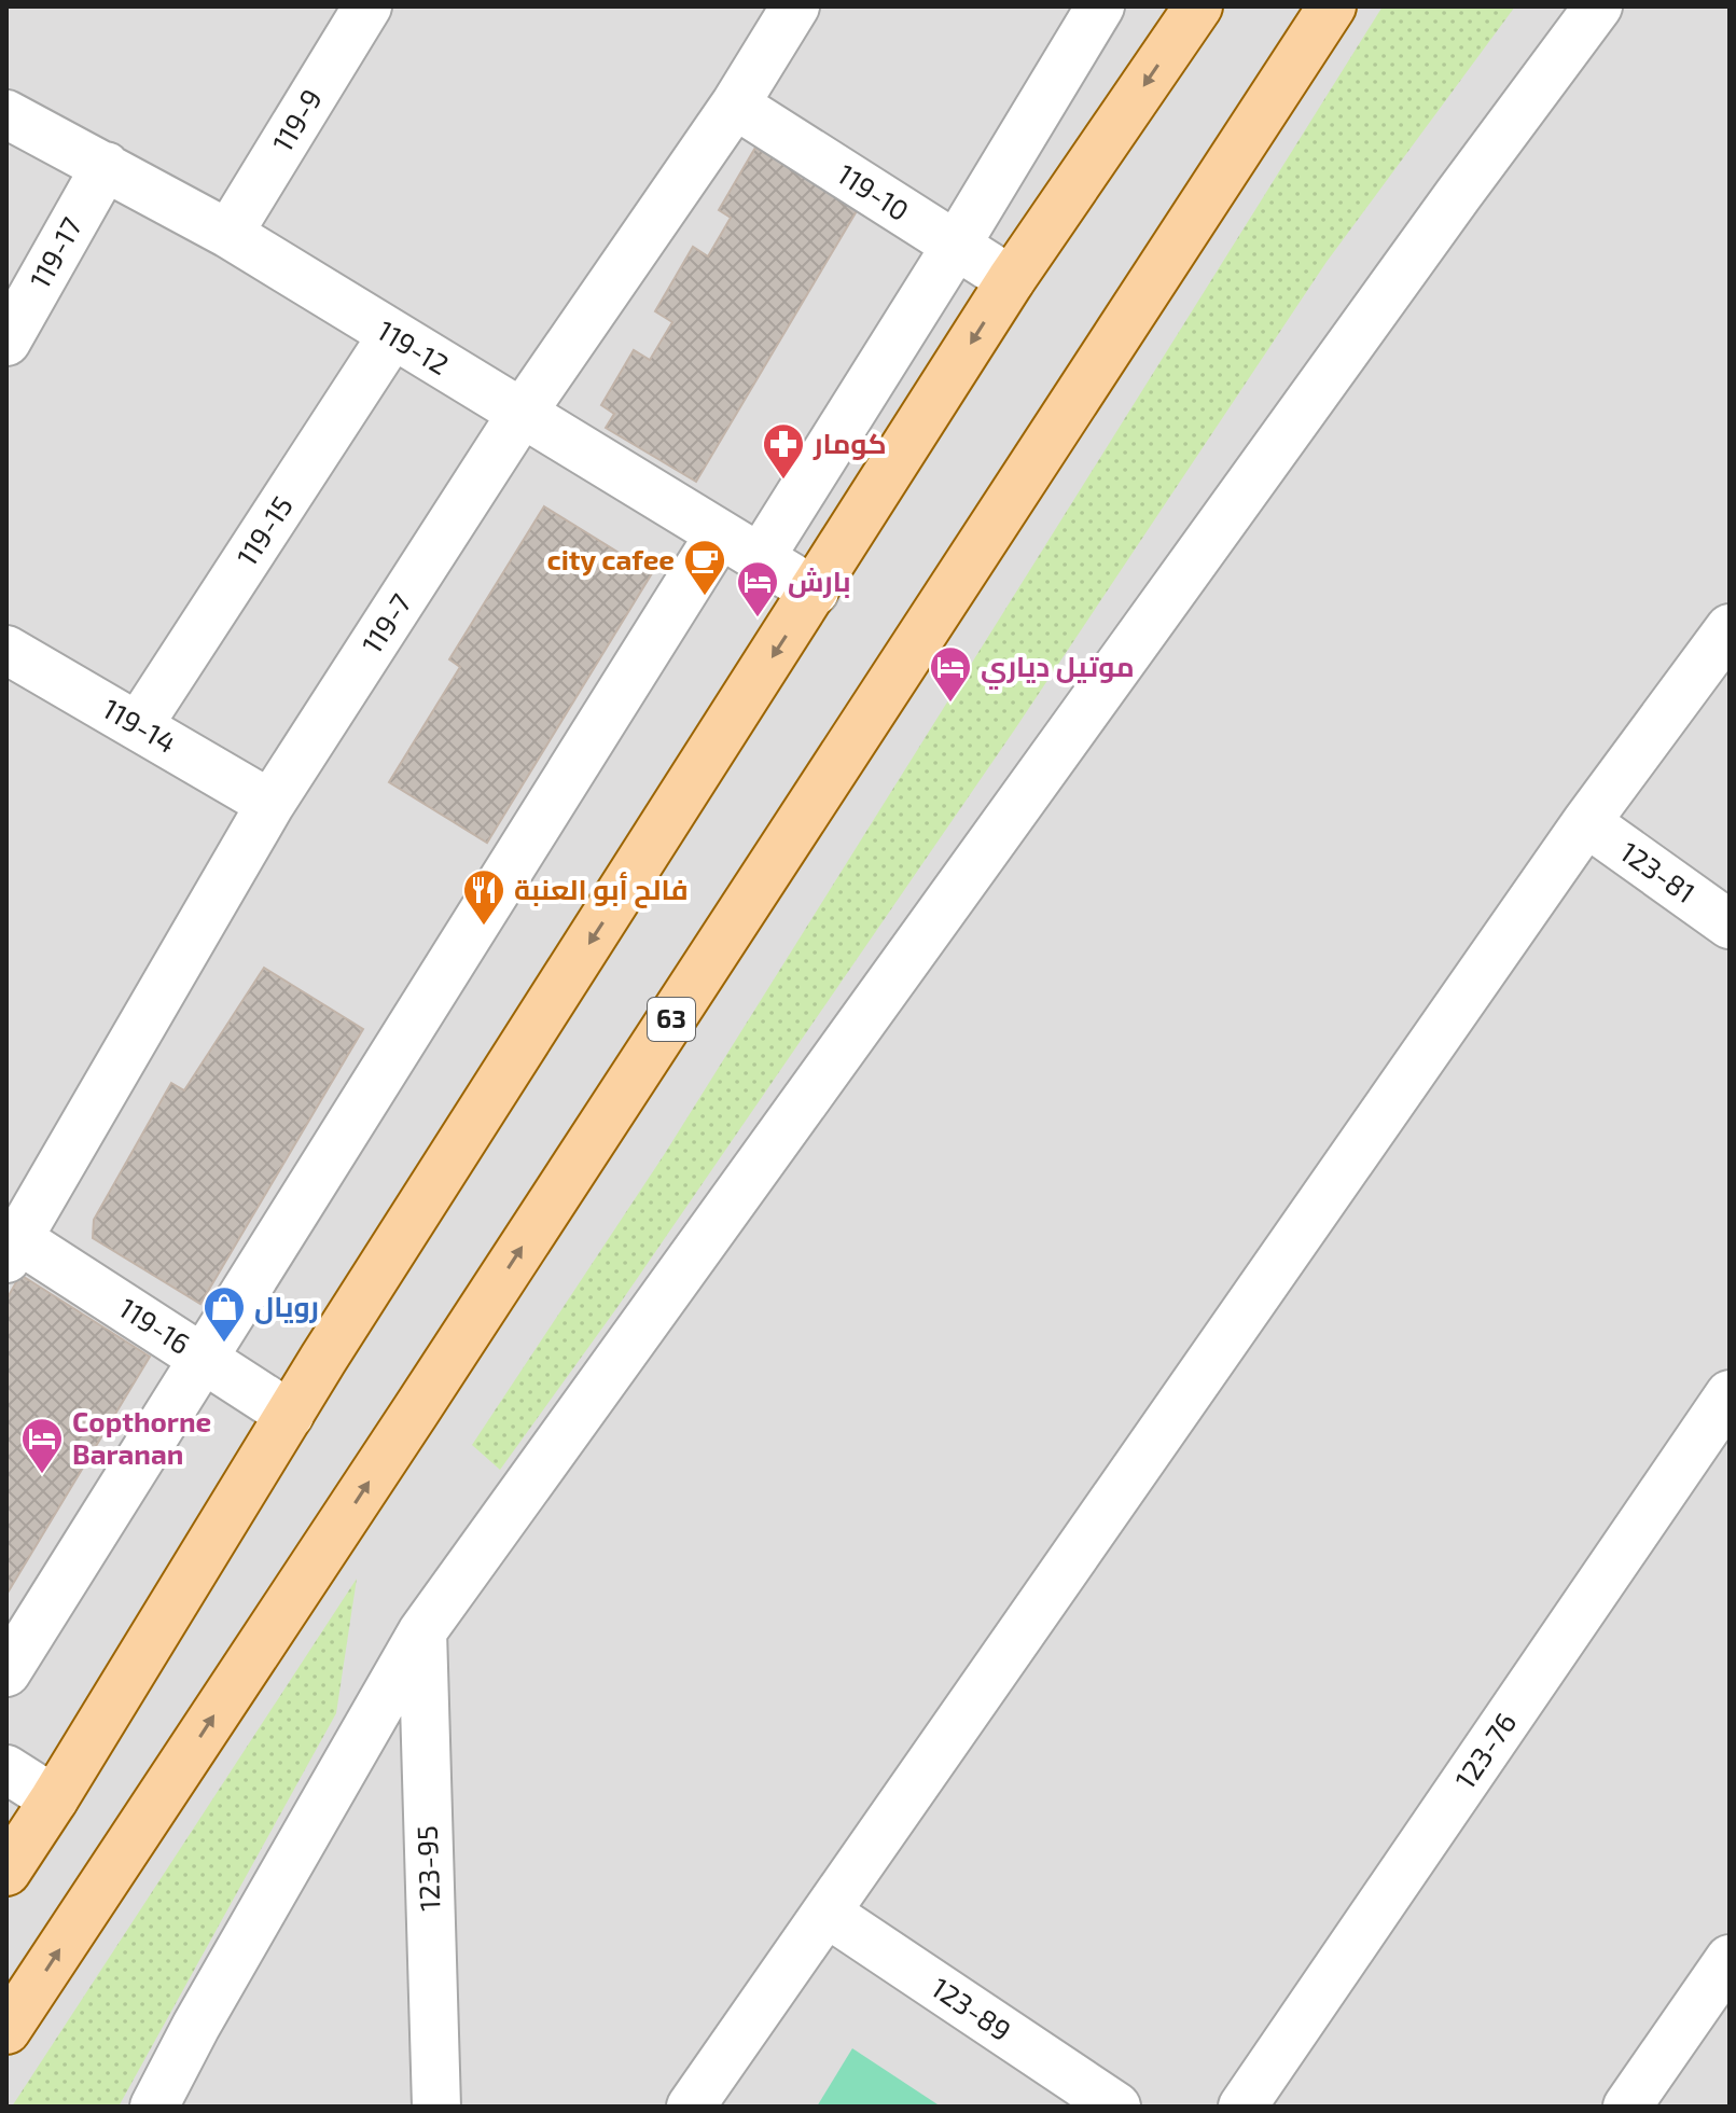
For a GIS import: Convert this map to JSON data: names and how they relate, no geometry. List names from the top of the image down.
{
  "streets": {
    "main road": ["63"],
    "street": [
      "119-9",
      "119-10",
      "119-17",
      "119-12",
      "119-15",
      "119-7",
      "119-14",
      "123-81",
      "119-16",
      "123-76",
      "123-95",
      "123-89"
    ]
  },
  "crossings": [
    ["119-9", "119-12"],
    ["119-10", "119-7"],
    ["119-17", "119-12"],
    ["119-12", "119-15"],
    ["119-12", "119-7"],
    ["119-15", "119-14"],
    ["119-7", "119-14"],
    ["119-7", "119-16"]
  ],
  "places": {
    "pharmacy": ["کومار"],
    "cafe": ["city cafee"],
    "hotel": ["بارش", "موتيل دياري", "Copthorne Baranan"],
    "restaurant": ["فالح أبو العنبة"],
    "shop": ["رویال"]
  }
}
